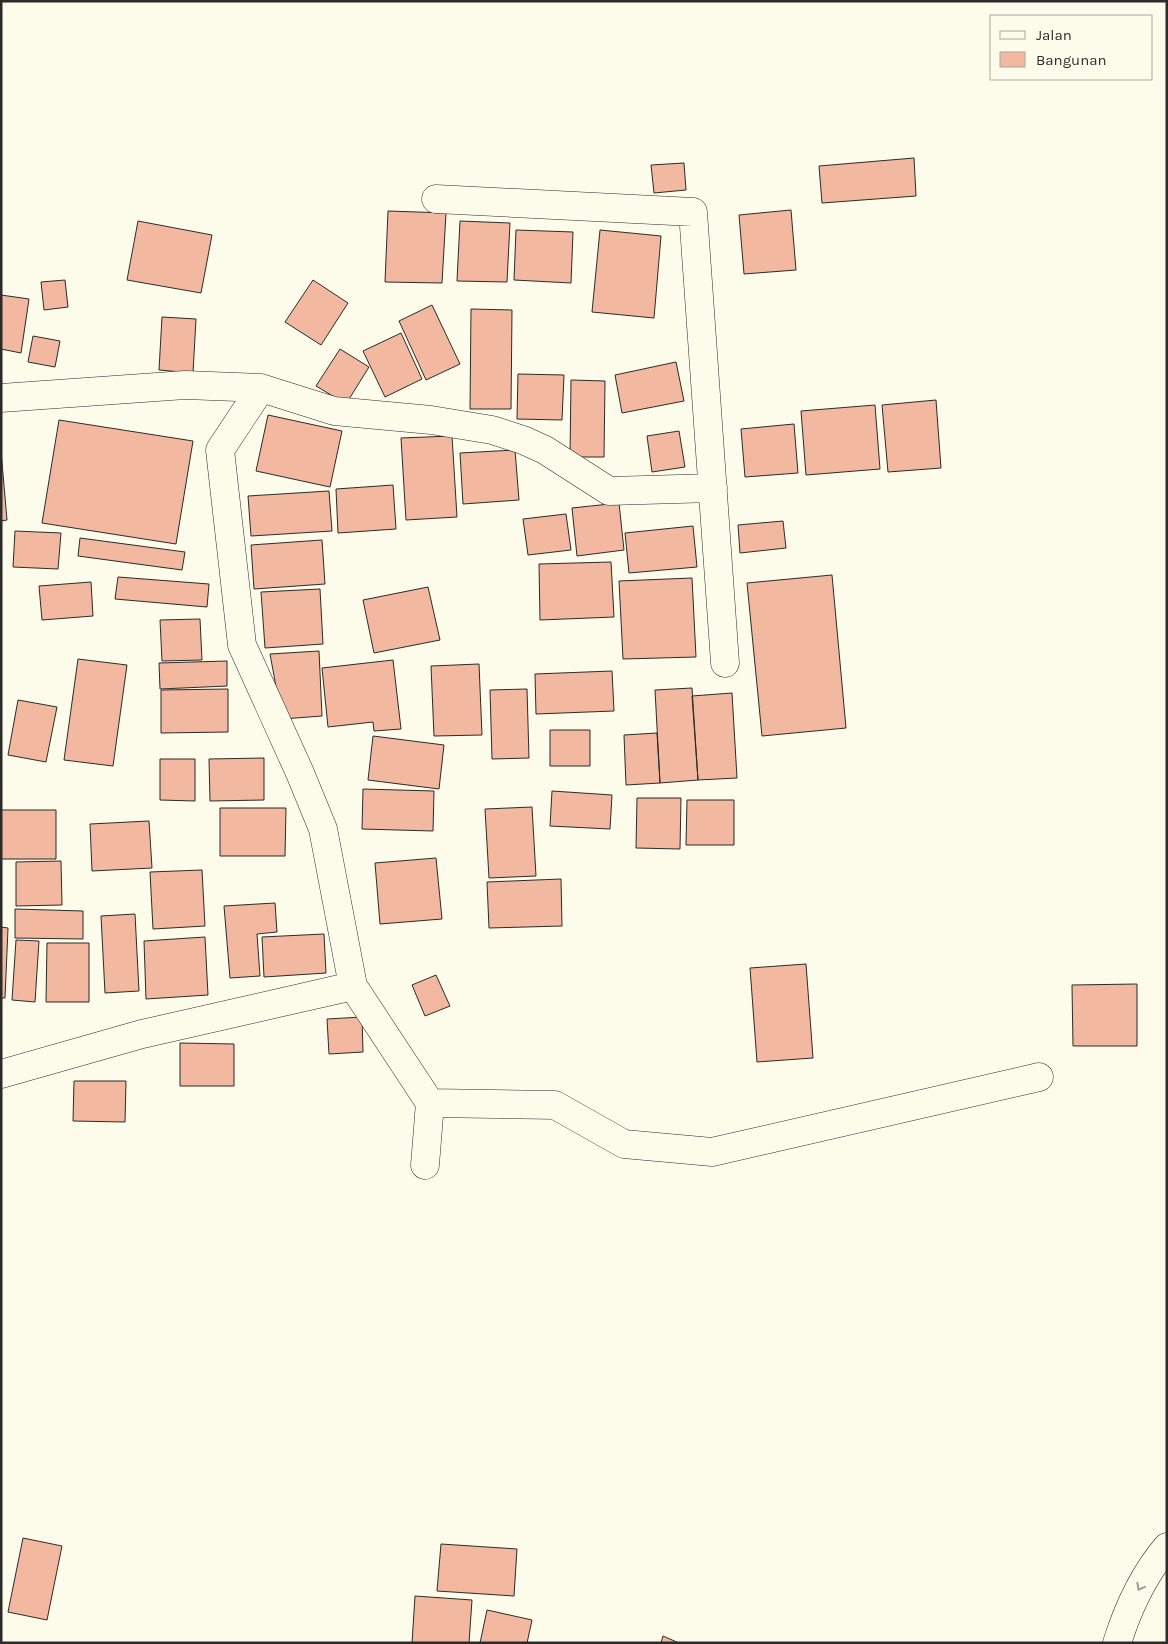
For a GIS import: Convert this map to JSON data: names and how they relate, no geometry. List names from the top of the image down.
{
  "legend": ["Jalan", "Bangunan"]
}
